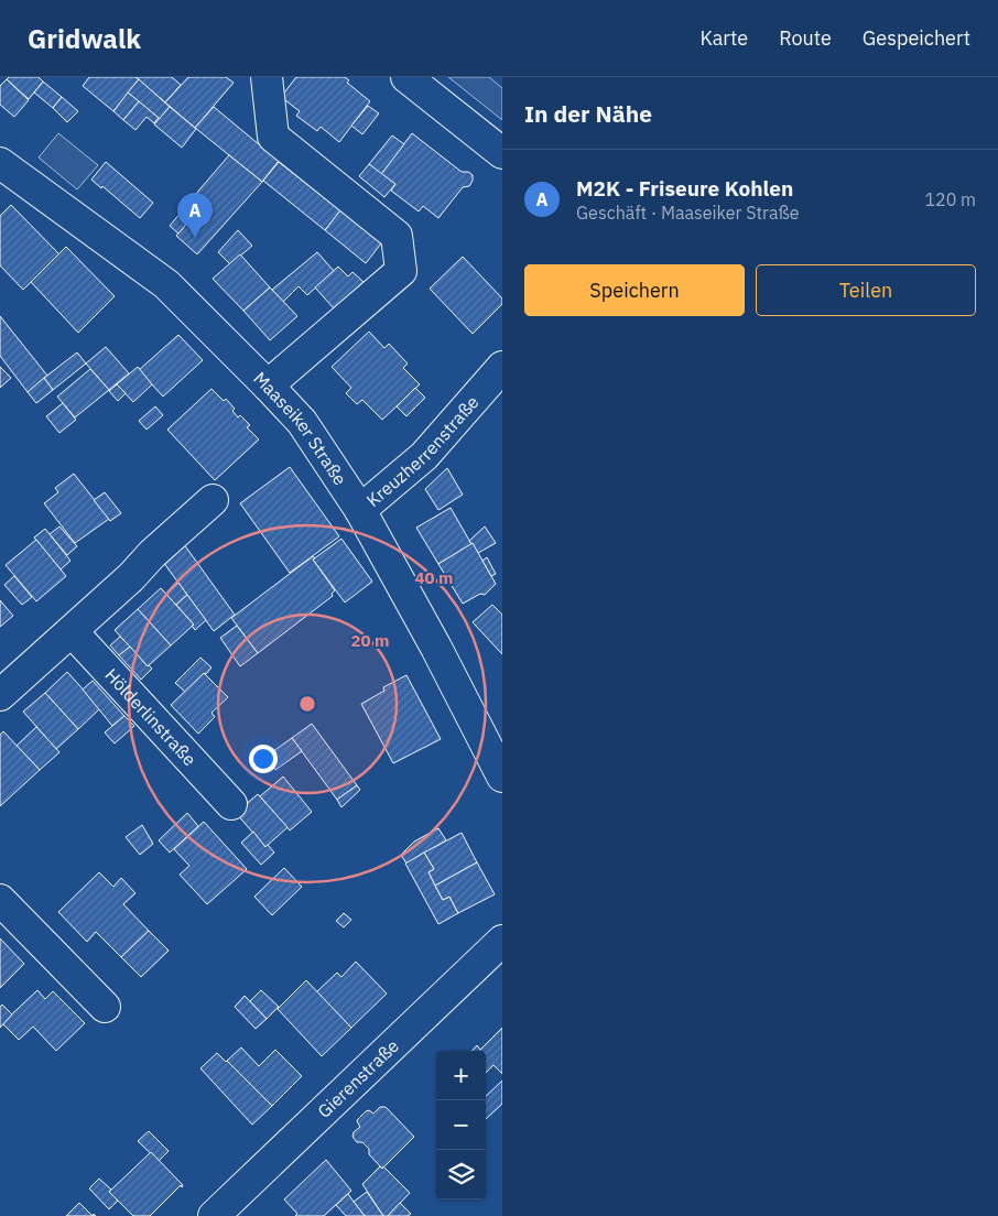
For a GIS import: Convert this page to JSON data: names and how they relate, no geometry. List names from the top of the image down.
{
  "streets": {
    "street": [
      "Maaseiker Straße",
      "Kreuzherrenstraße",
      "Hölderlinstraße",
      "Gierenstraße"
    ]
  },
  "crossings": [
    ["Maaseiker Straße", "Kreuzherrenstraße"]
  ],
  "page": {
    "header": "Gridwalk",
    "nav": ["Karte", "Route", "Gespeichert"],
    "heading": "In der Nähe",
    "list": [
      {
        "mark": "A",
        "name": "M2K - Friseure Kohlen",
        "note": "Geschäft · Maaseiker Straße",
        "value": "120 m"
      }
    ],
    "pins": "A",
    "buttons": ["Speichern", "Teilen"],
    "map_buttons": ["+", "−"]
  },
  "rings": ["40 m", "20 m"]
}
